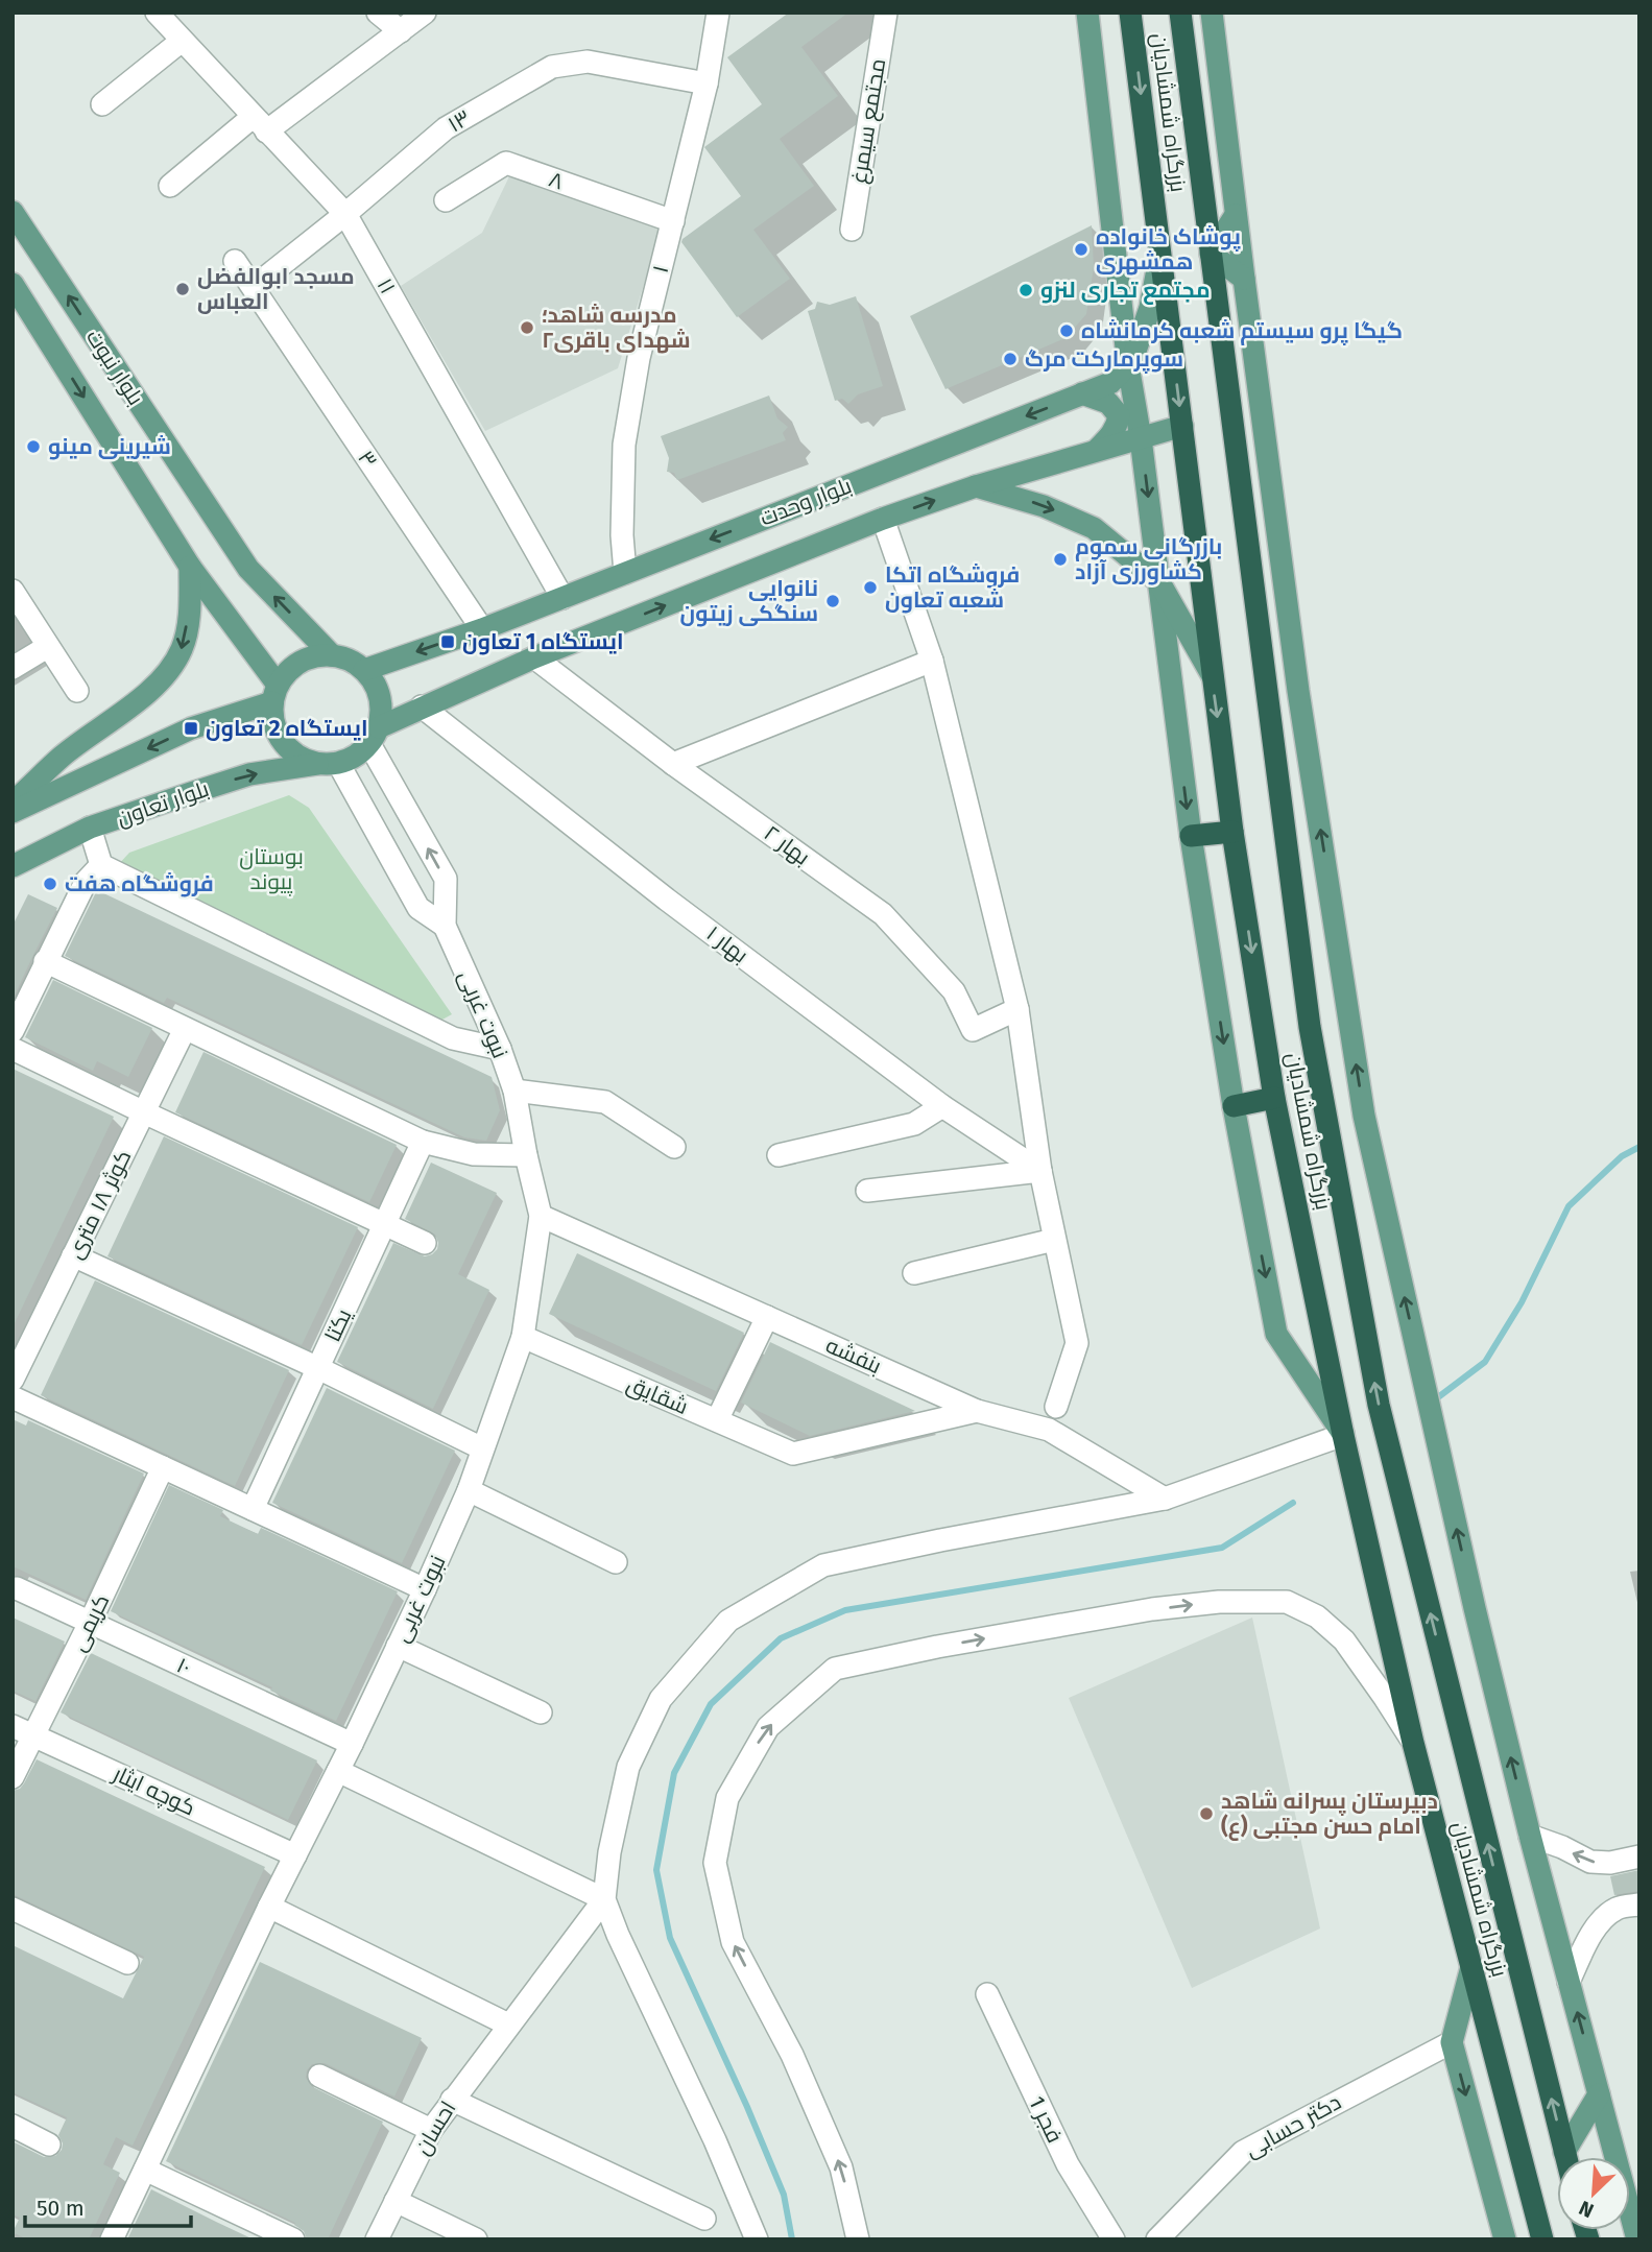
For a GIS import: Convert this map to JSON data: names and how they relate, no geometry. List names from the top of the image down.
{
  "streets": {
    "highway": ["بزرگراه شمشادیان"],
    "main road": ["بلوار نبوت", "بلوار وحدت", "بلوار تعاون"],
    "street": [
      "۱۳",
      "مجتمع سیمرغ",
      "۸",
      "۱",
      "۱۱",
      "۳",
      "بهار ۲",
      "بهار ۱",
      "نبوت غربی",
      "کوثر ۱۸ متری",
      "یکتا",
      "بنفشه",
      "شقایق",
      "کریمی",
      "۱۰",
      "کوچه ایثار",
      "فجر 1",
      "دکتر حسابی",
      "احسان"
    ]
  },
  "crossings": [
    ["بزرگراه شمشادیان", "بلوار وحدت"],
    ["۱۳", "۱"],
    ["۱۳", "۱۱"],
    ["۱۳", "۳"],
    ["۸", "۱"],
    ["۱", "بلوار وحدت"],
    ["۱۱", "بلوار وحدت"],
    ["بلوار نبوت", "بلوار وحدت"],
    ["بلوار نبوت", "بلوار تعاون"],
    ["بلوار نبوت", "نبوت غربی"],
    ["۳", "بلوار وحدت"],
    ["بلوار وحدت", "بلوار تعاون"],
    ["بلوار وحدت", "بهار ۲"],
    ["بلوار وحدت", "بهار ۱"],
    ["بلوار وحدت", "نبوت غربی"],
    ["بلوار تعاون", "نبوت غربی"],
    ["نبوت غربی", "بنفشه"],
    ["نبوت غربی", "شقایق"],
    ["نبوت غربی", "۱۰"],
    ["نبوت غربی", "کوچه ایثار"],
    ["بنفشه", "شقایق"],
    ["کریمی", "۱۰"],
    ["کریمی", "کوچه ایثار"]
  ],
  "parks": ["بوستان پیوند"],
  "places": {
    "other": [
      "پوشاک خانواده همشهری",
      "مسجد ابوالفضل العباس",
      "مجتمع تجاری لنزو",
      "مدرسه شاهد؛ شهدای باقری۲",
      "گیگا پرو سیستم شعبه کرمانشاه",
      "سوپرمارکت مرگ",
      "شیرینی مینو",
      "بازرگانی سموم کشاورزی آزاد",
      "فروشگاه اتکا شعبه تعاون",
      "نانوایی سنگکی زیتون",
      "فروشگاه هفت",
      "دبیرستان پسرانه شاهد امام حسن مجتبی (ع)"
    ],
    "transit": ["ایستگاه 1 تعاون", "ایستگاه 2 تعاون"]
  },
  "scale_bar": "50 m",
  "north": "bottom left"
}
